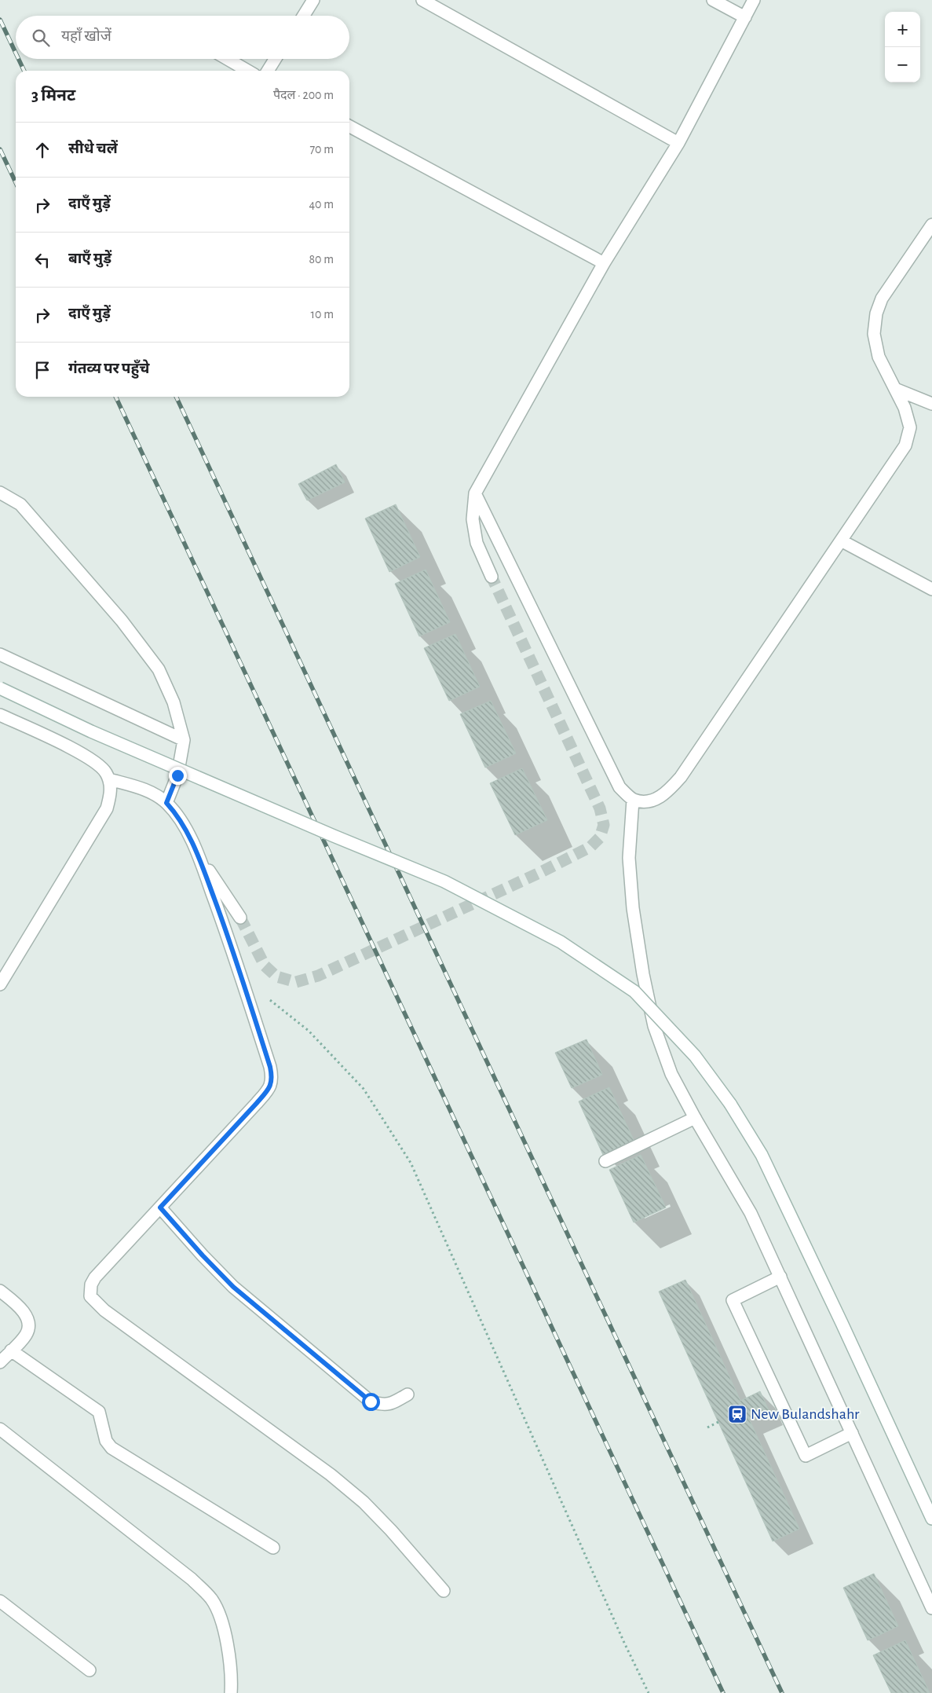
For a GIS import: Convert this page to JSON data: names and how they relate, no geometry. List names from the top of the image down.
{
  "places": {
    "station": ["New Bulandshahr"]
  },
  "page": {
    "map_buttons": ["+", "−"],
    "search": "यहाँ खोजें",
    "heading": ["3 मिनट", "पैदल · 200 m"],
    "list": [
      ["सीधे चलें", "70 m"],
      ["दाएँ मुड़ें", "40 m"],
      ["बाएँ मुड़ें", "80 m"],
      ["दाएँ मुड़ें", "10 m"],
      "गंतव्य पर पहुँचे"
    ]
  }
}
